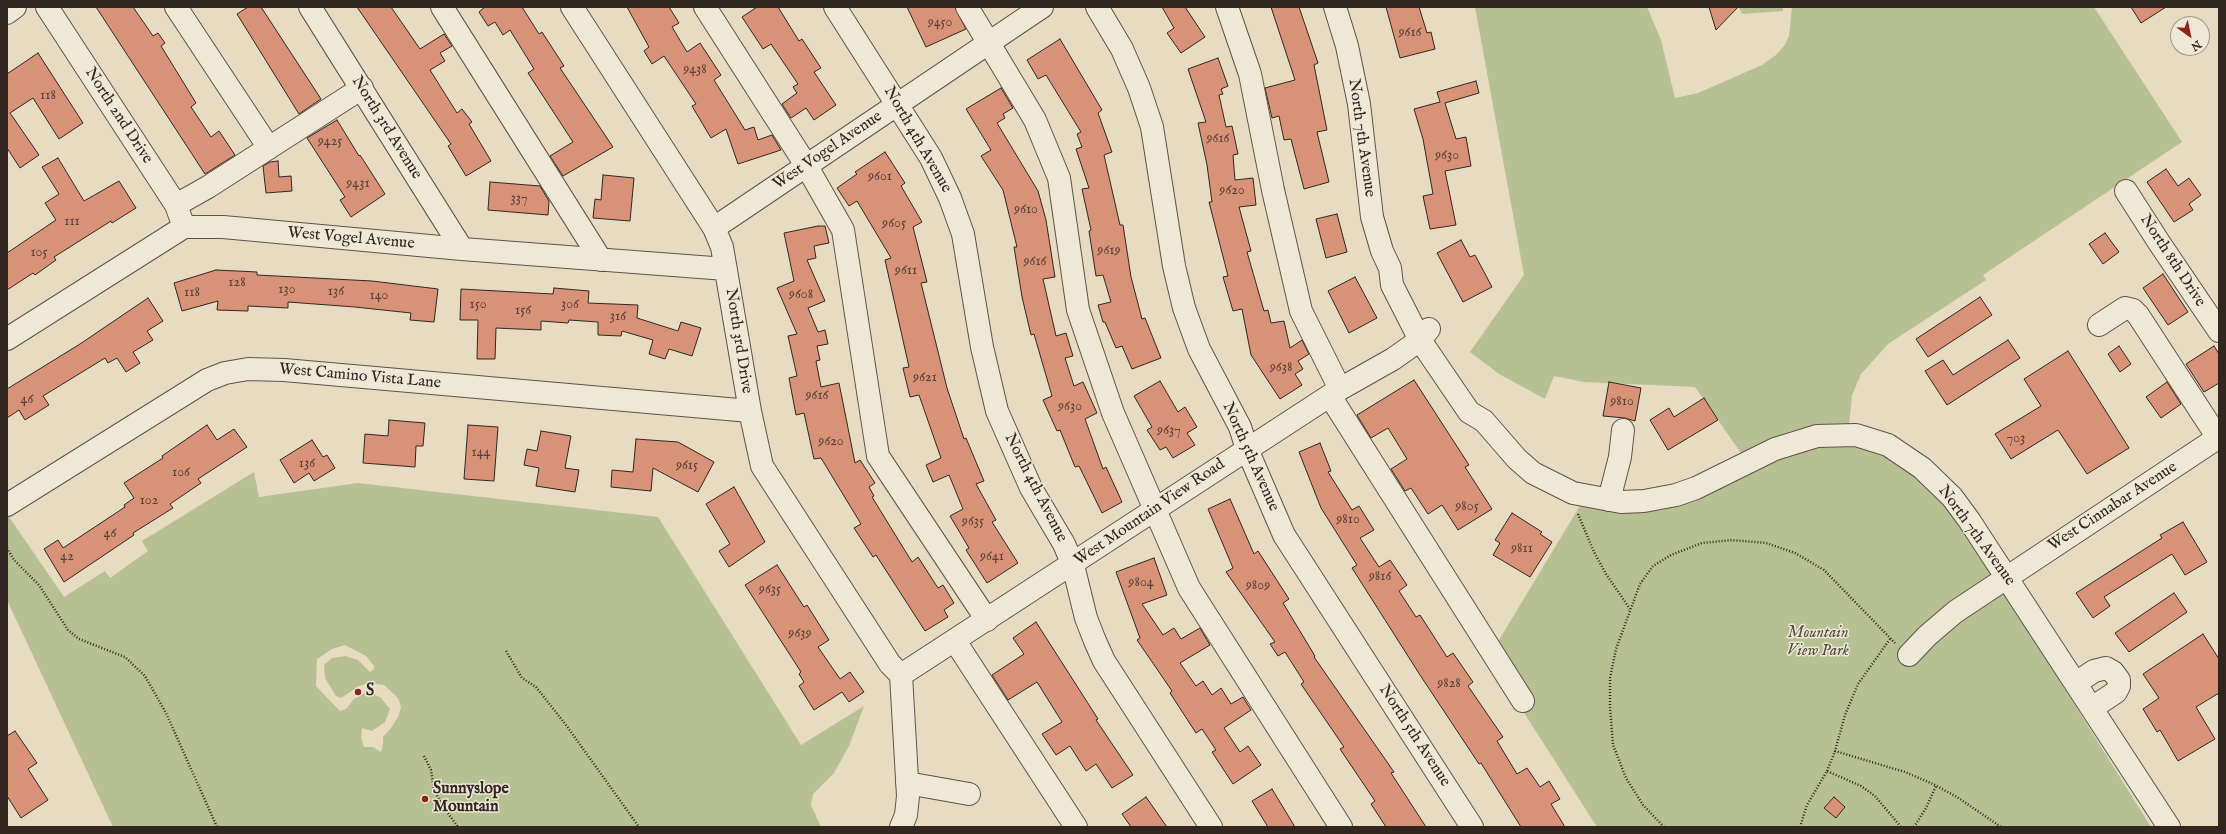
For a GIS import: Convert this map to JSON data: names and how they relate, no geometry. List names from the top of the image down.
{
  "streets": {
    "street": [
      "North 2nd Drive",
      "North 3rd Avenue",
      "North 7th Avenue",
      "North 4th Avenue",
      "West Vogel Avenue",
      "North 8th Drive",
      "North 3rd Drive",
      "West Camino Vista Lane",
      "North 5th Avenue",
      "West Cinnabar Avenue",
      "West Mountain View Road"
    ]
  },
  "crossings": [
    ["North 2nd Drive", "West Vogel Avenue"],
    ["North 3rd Avenue", "West Vogel Avenue"],
    ["North 7th Avenue", "West Cinnabar Avenue"],
    ["North 7th Avenue", "West Mountain View Road"],
    ["North 4th Avenue", "West Vogel Avenue"],
    ["North 4th Avenue", "West Mountain View Road"],
    ["West Vogel Avenue", "North 3rd Drive"],
    ["North 3rd Drive", "West Camino Vista Lane"],
    ["North 3rd Drive", "West Mountain View Road"],
    ["North 5th Avenue", "West Mountain View Road"]
  ],
  "parks": ["Mountain View Park"],
  "places": ["S", "Sunnyslope Mountain"],
  "house_numbers": [
    "9450",
    "9616",
    "9438",
    "118",
    "9616",
    "9425",
    "9630",
    "9601",
    "9431",
    "9620",
    "337",
    "9610",
    "111",
    "9605",
    "9619",
    "105",
    "9616",
    "9611",
    "128",
    "130",
    "136",
    "118",
    "9608",
    "140",
    "150",
    "306",
    "156",
    "316",
    "9638",
    "9621",
    "9616",
    "46",
    "9810",
    "9630",
    "9637",
    "703",
    "9620",
    "144",
    "136",
    "9615",
    "106",
    "102",
    "9805",
    "9810",
    "9635",
    "46",
    "9811",
    "42",
    "9641",
    "9816",
    "9804",
    "9809",
    "9635",
    "9639",
    "9828"
  ],
  "north": "bottom right"
}
